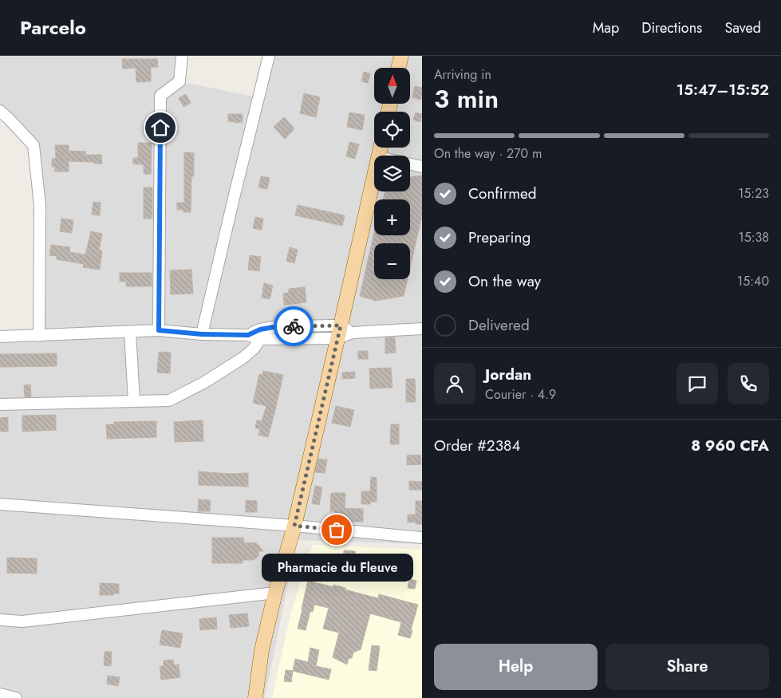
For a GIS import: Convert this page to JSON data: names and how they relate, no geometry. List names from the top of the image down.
{
  "places": ["Pharmacie du Fleuve"],
  "north": "top",
  "page": {
    "header": "Parcelo",
    "nav": ["Map", "Directions", "Saved"],
    "heading": ["3 min", "Arriving in", "15:47–15:52"],
    "panel": [
      "Jordan",
      "Courier · 4.9",
      "Order #2384",
      "8 960 CFA"
    ],
    "map_buttons": ["+", "−"],
    "bar": "On the way · 270 m",
    "list": [
      ["Confirmed", "15:23"],
      ["Preparing", "15:38"],
      ["On the way", "15:40"],
      "Delivered"
    ],
    "bubble": "Pharmacie du Fleuve",
    "buttons": ["Help", "Share"]
  }
}
